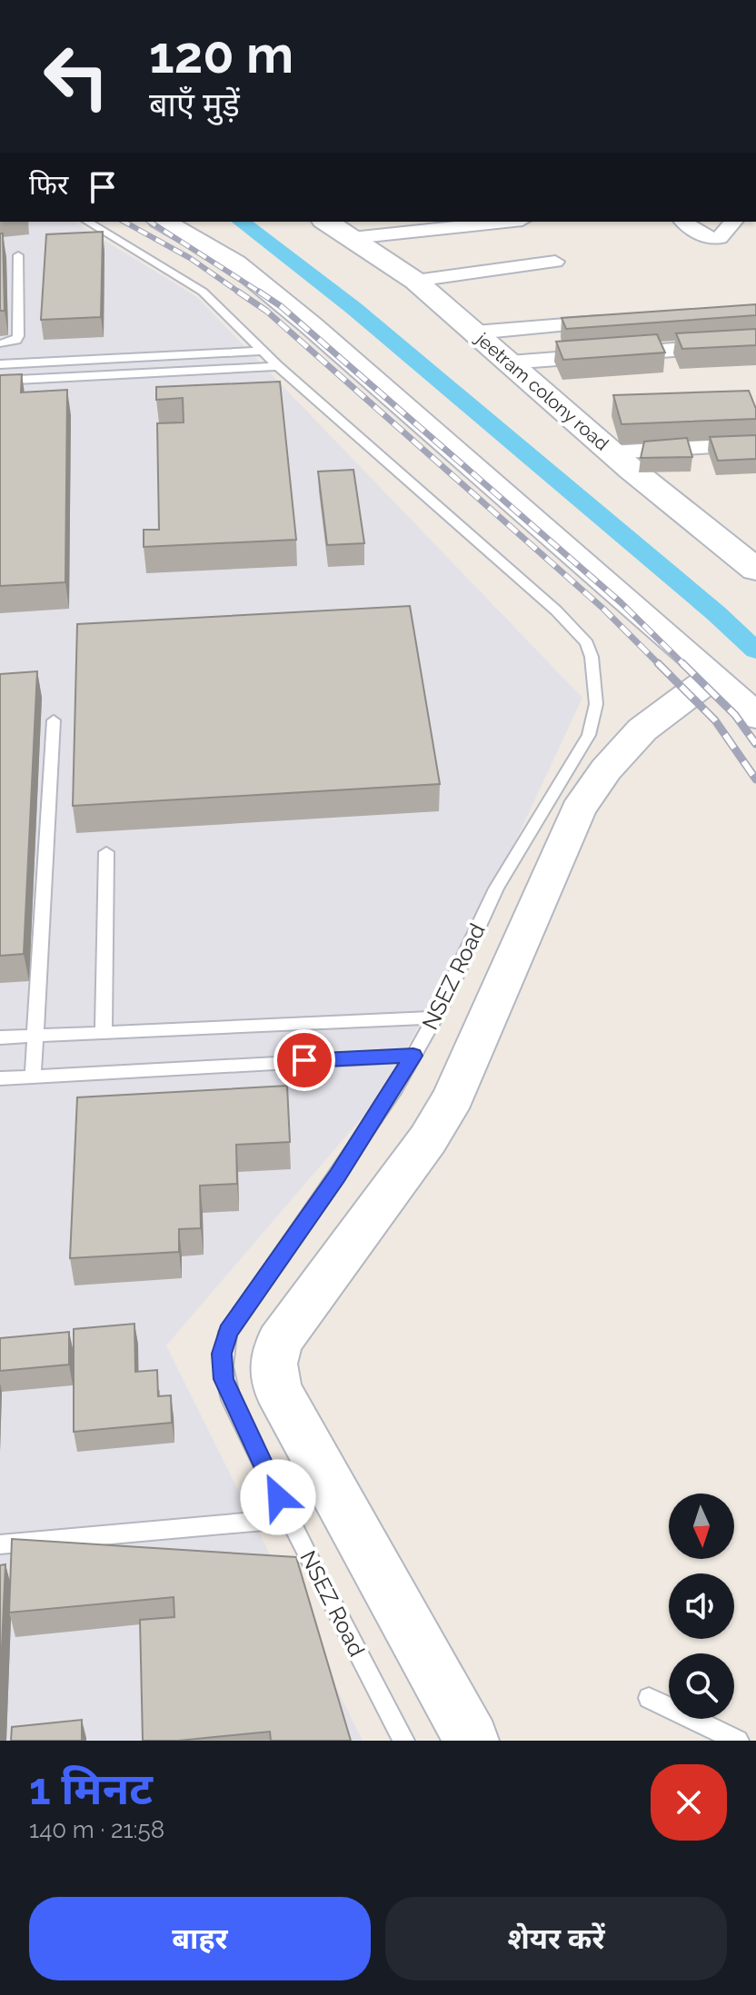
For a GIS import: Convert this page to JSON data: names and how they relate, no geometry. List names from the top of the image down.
{
  "streets": {
    "street": ["jeetram colony road"],
    "lane": ["NSEZ Road"]
  },
  "north": "bottom",
  "page": {
    "turn": ["120 m", "बाएँ मुड़ें"],
    "then": "फिर",
    "heading": ["1 मिनट", "140 m · 21:58"],
    "buttons": ["बाहर", "शेयर करें"]
  }
}
